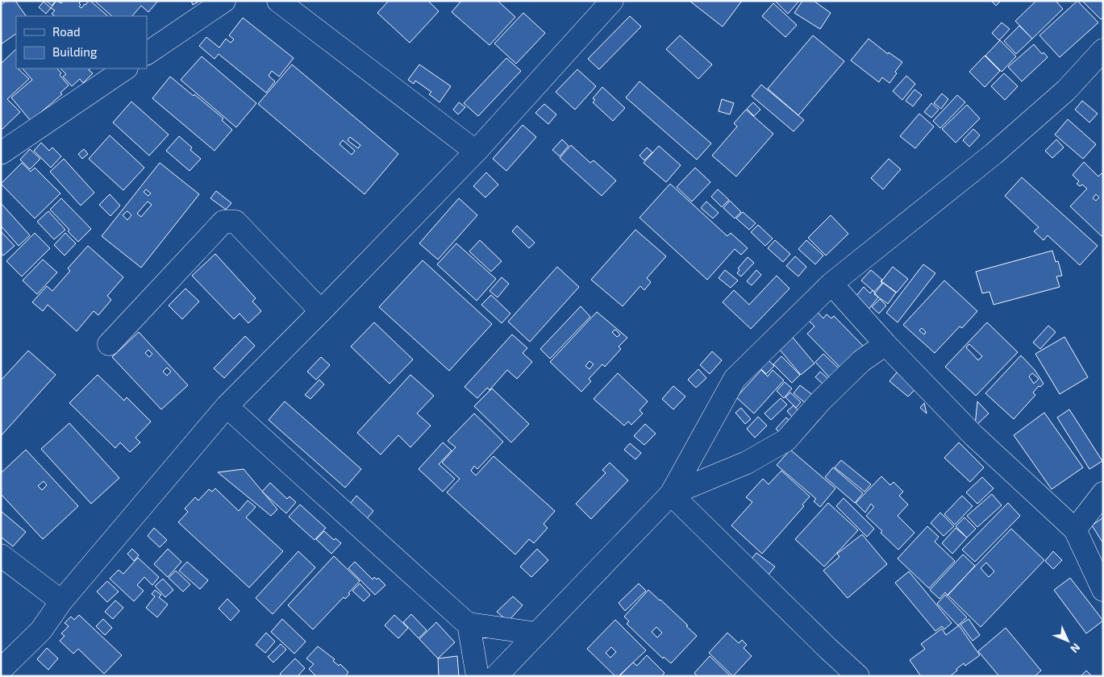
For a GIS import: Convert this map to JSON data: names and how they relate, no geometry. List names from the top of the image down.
{
  "legend": ["Road", "Building"],
  "north": "bottom right"
}
